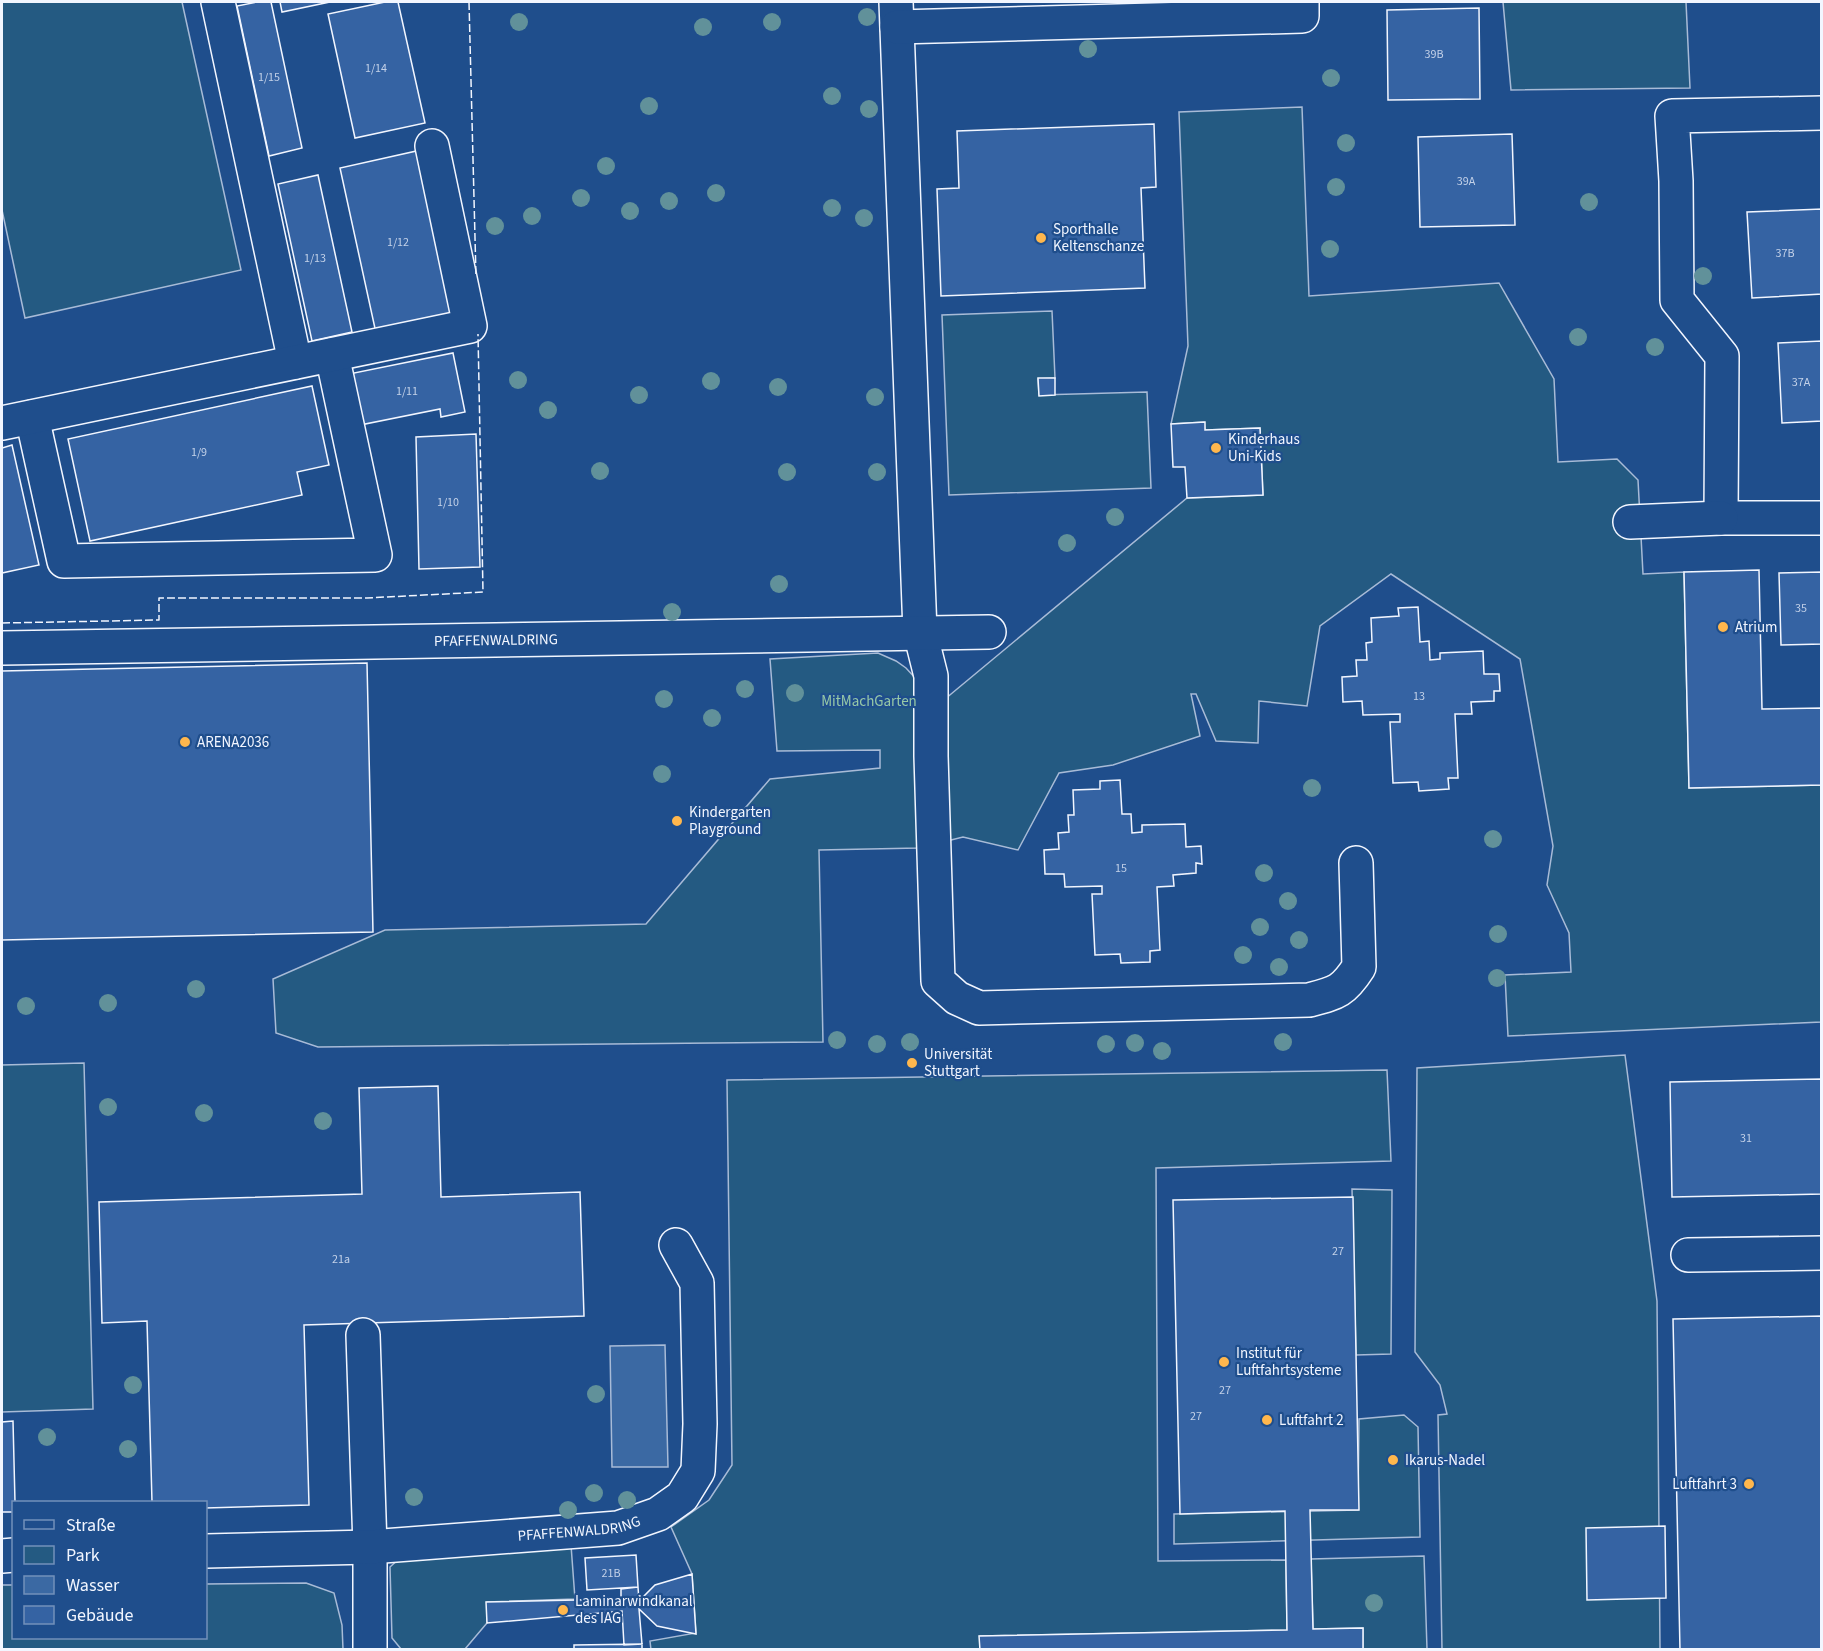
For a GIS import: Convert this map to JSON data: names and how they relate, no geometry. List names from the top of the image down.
{
  "streets": {
    "street": ["PFAFFENWALDRING"]
  },
  "parks": ["MitMachGarten"],
  "places": [
    "Sporthalle Keltenschanze",
    "Kinderhaus Uni-Kids",
    "Atrium",
    "ARENA2036",
    "Kindergarten Playground",
    "Universität Stuttgart",
    "Institut für Luftfahrtsysteme",
    "Luftfahrt 2",
    "Ikarus-Nadel",
    "Luftfahrt 3",
    "Laminarwindkanal des IAG"
  ],
  "house_numbers": [
    "39B",
    "1/14",
    "1/15",
    "39A",
    "1/12",
    "37B",
    "1/13",
    "37A",
    "1/11",
    "1/9",
    "1/10",
    "35",
    "13",
    "15",
    "31",
    "27",
    "21a",
    "27",
    "27",
    "21B"
  ],
  "legend": [
    "Straße",
    "Park",
    "Wasser",
    "Gebäude"
  ]
}
